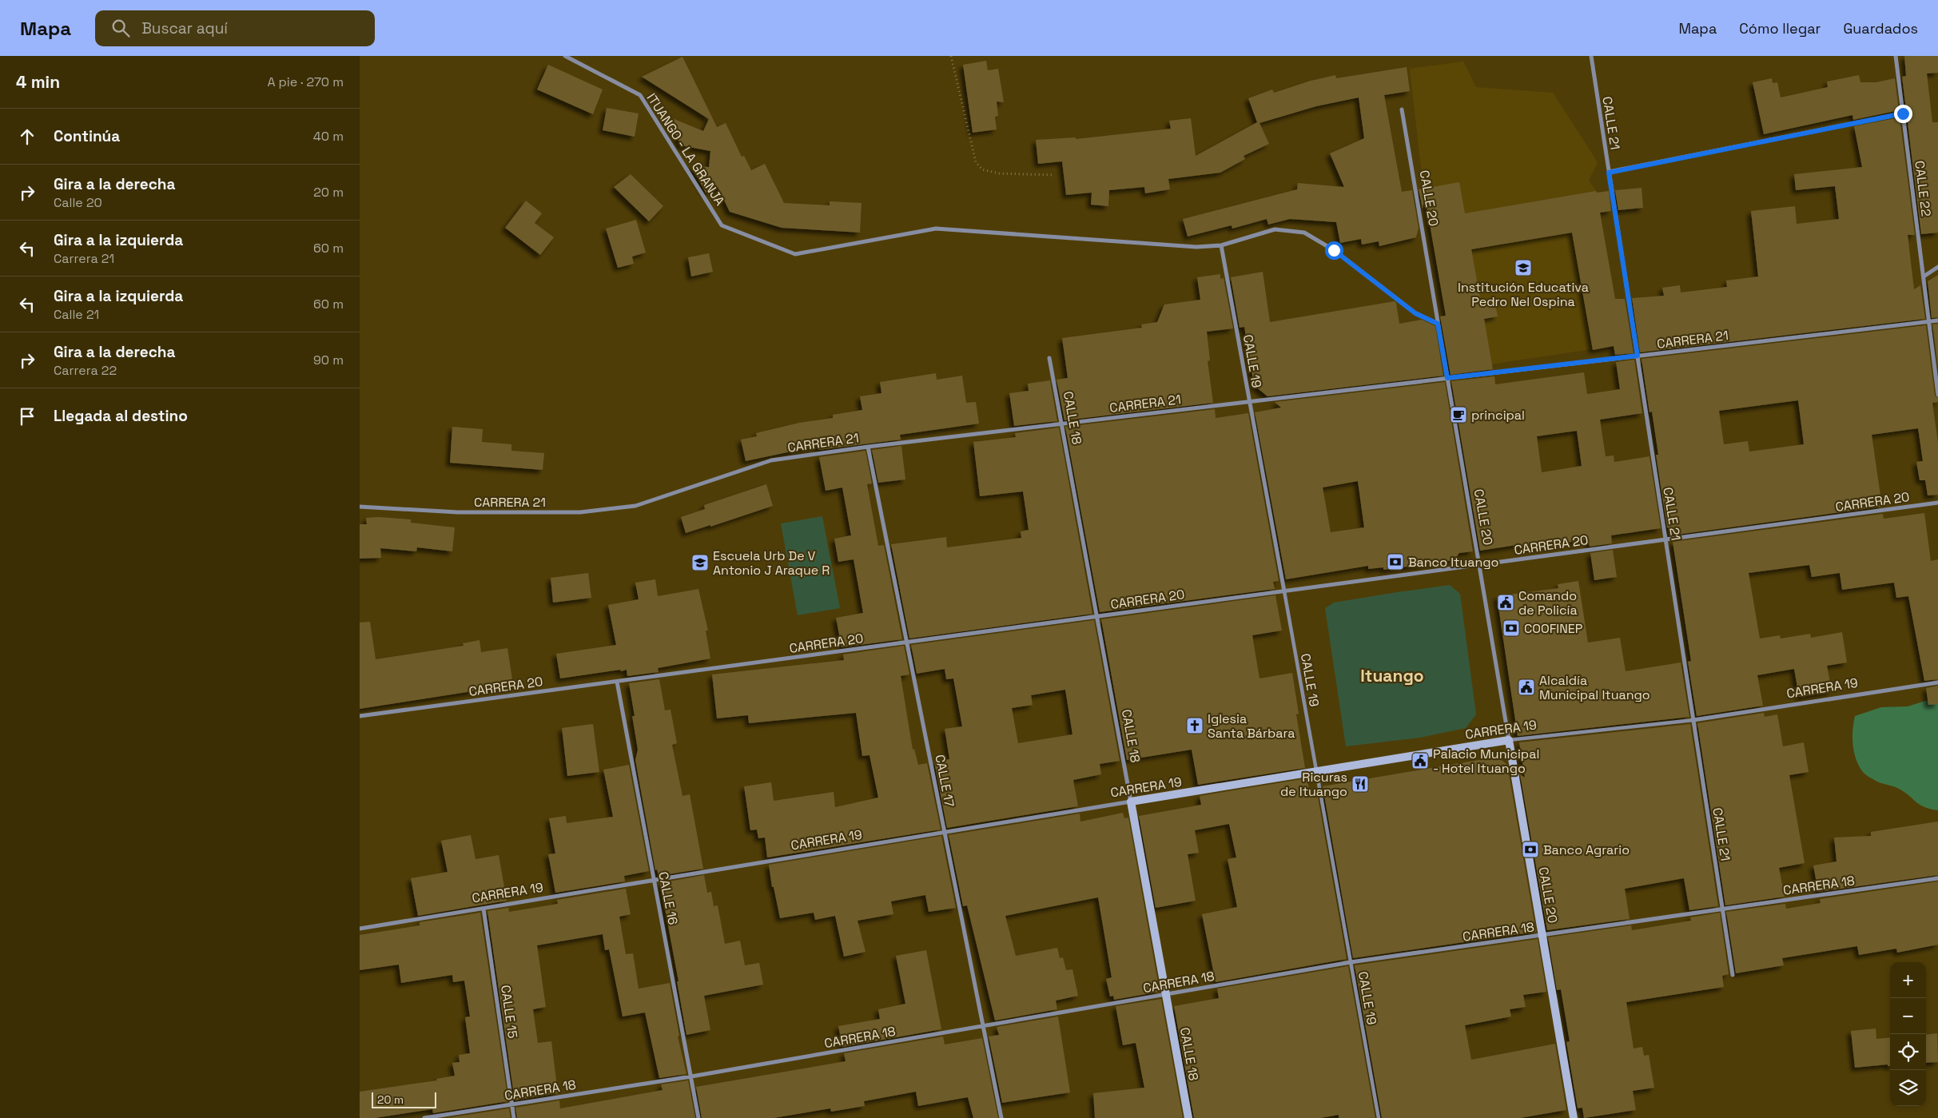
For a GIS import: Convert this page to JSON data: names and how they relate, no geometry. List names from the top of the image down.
{
  "streets": {
    "main road": ["CALLE 20", "CALLE 18", "CARRERA 19"],
    "street": [
      "CALLE 21",
      "ITUANGO - LA GRANJA",
      "CALLE 22",
      "CARRERA 21",
      "CALLE 19",
      "CARRERA 20",
      "CALLE 17",
      "CARRERA 18",
      "CALLE 16",
      "CALLE 15"
    ]
  },
  "crossings": [
    ["CALLE 21", "CARRERA 21"],
    ["CALLE 21", "CARRERA 20"],
    ["CALLE 21", "CARRERA 19"],
    ["CALLE 21", "CARRERA 18"],
    ["ITUANGO - LA GRANJA", "CALLE 19"],
    ["CALLE 22", "CARRERA 21"],
    ["CALLE 20", "CARRERA 21"],
    ["CALLE 20", "CARRERA 20"],
    ["CALLE 20", "CARRERA 19"],
    ["CALLE 20", "CARRERA 18"],
    ["CARRERA 21", "CALLE 19"],
    ["CARRERA 21", "CALLE 18"],
    ["CARRERA 21", "CALLE 17"],
    ["CALLE 19", "CARRERA 20"],
    ["CALLE 19", "CARRERA 19"],
    ["CALLE 19", "CARRERA 18"],
    ["CALLE 18", "CARRERA 20"],
    ["CALLE 18", "CARRERA 19"],
    ["CALLE 18", "CARRERA 18"],
    ["CARRERA 20", "CALLE 17"],
    ["CARRERA 20", "CALLE 16"],
    ["CARRERA 19", "CALLE 17"],
    ["CARRERA 19", "CALLE 16"],
    ["CARRERA 19", "CALLE 15"],
    ["CALLE 17", "CARRERA 18"],
    ["CARRERA 18", "CALLE 16"],
    ["CARRERA 18", "CALLE 15"]
  ],
  "districts": ["Ituango"],
  "places": {
    "school or university": ["Institución Educativa Pedro Nel Ospina", "Escuela Urb De V Antonio J Araque R"],
    "cafe": ["principal"],
    "bank": ["Banco Ituango", "COOFINEP", "Banco Agrario"],
    "public building": ["Comando de Policía", "Alcaldía Municipal Ituango", "Palacio Municipal - Hotel Ituango"],
    "church": ["Iglesia Santa Bárbara"],
    "restaurant": ["Ricuras de Ituango"]
  },
  "scale_bar": "20 m",
  "page": {
    "header": "Mapa",
    "search": "Buscar aquí",
    "nav": ["Mapa", "Cómo llegar", "Guardados"],
    "heading": ["4 min", "A pie · 270 m"],
    "list": [
      ["Continúa", "40 m"],
      ["Gira a la derecha", "Calle 20", "20 m"],
      ["Gira a la izquierda", "Carrera 21", "60 m"],
      ["Gira a la izquierda", "Calle 21", "60 m"],
      ["Gira a la derecha", "Carrera 22", "90 m"],
      "Llegada al destino"
    ],
    "map_buttons": ["+", "−"],
    "scale": "20 m"
  }
}
